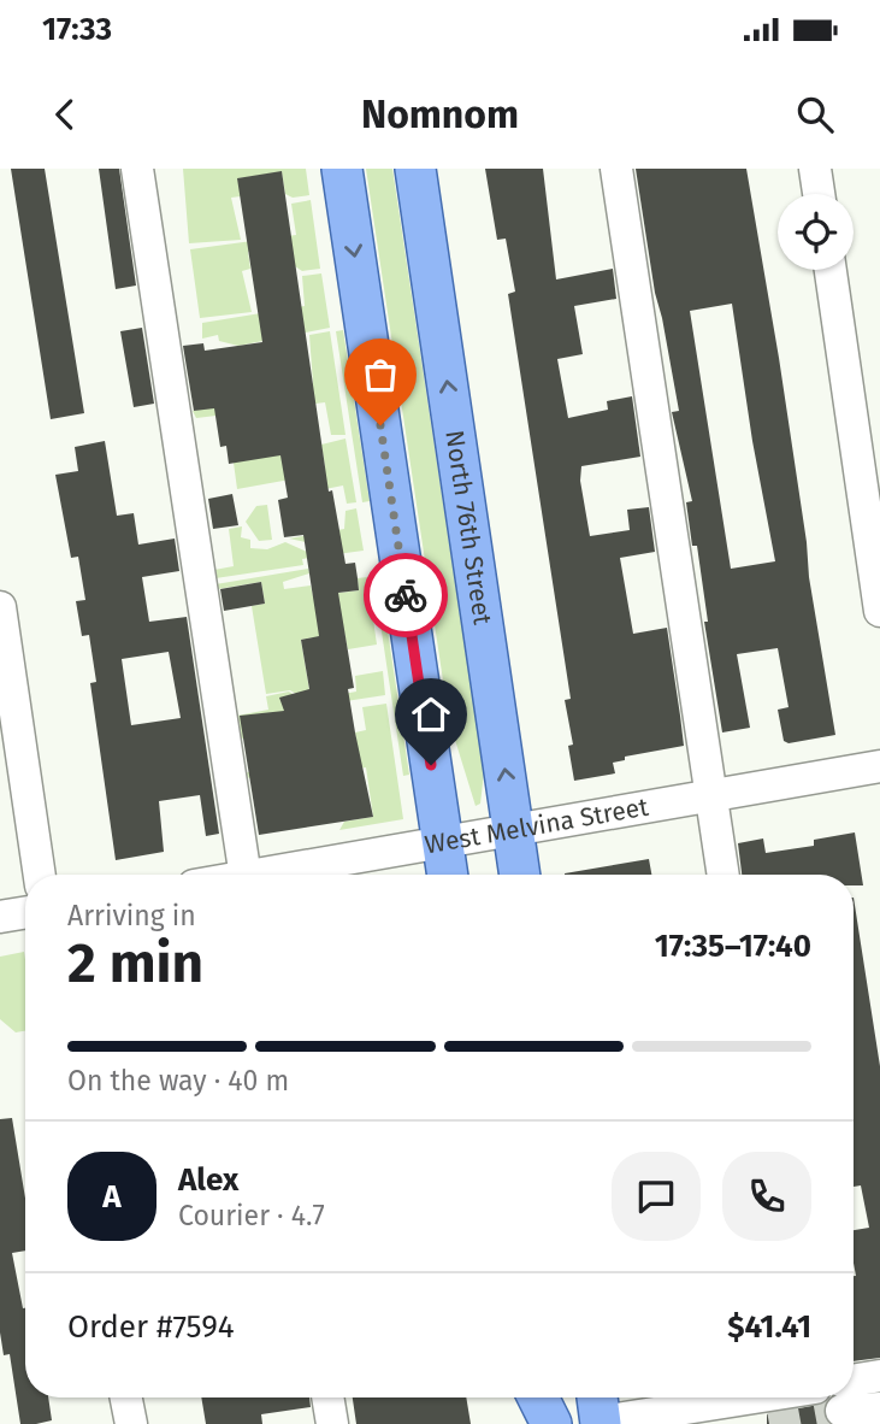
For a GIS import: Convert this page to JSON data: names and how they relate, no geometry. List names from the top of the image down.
{
  "streets": {
    "main road": ["North 76th Street"],
    "street": ["West Melvina Street"]
  },
  "crossings": [
    ["North 76th Street", "West Melvina Street"]
  ],
  "page": {
    "status": "17:33",
    "header": "Nomnom",
    "heading": ["2 min", "Arriving in", "17:35–17:40"],
    "panel": [
      "Alex",
      "Courier · 4.7",
      "Order #7594",
      "$41.41"
    ],
    "bar": "On the way · 40 m",
    "round": "A"
  }
}
